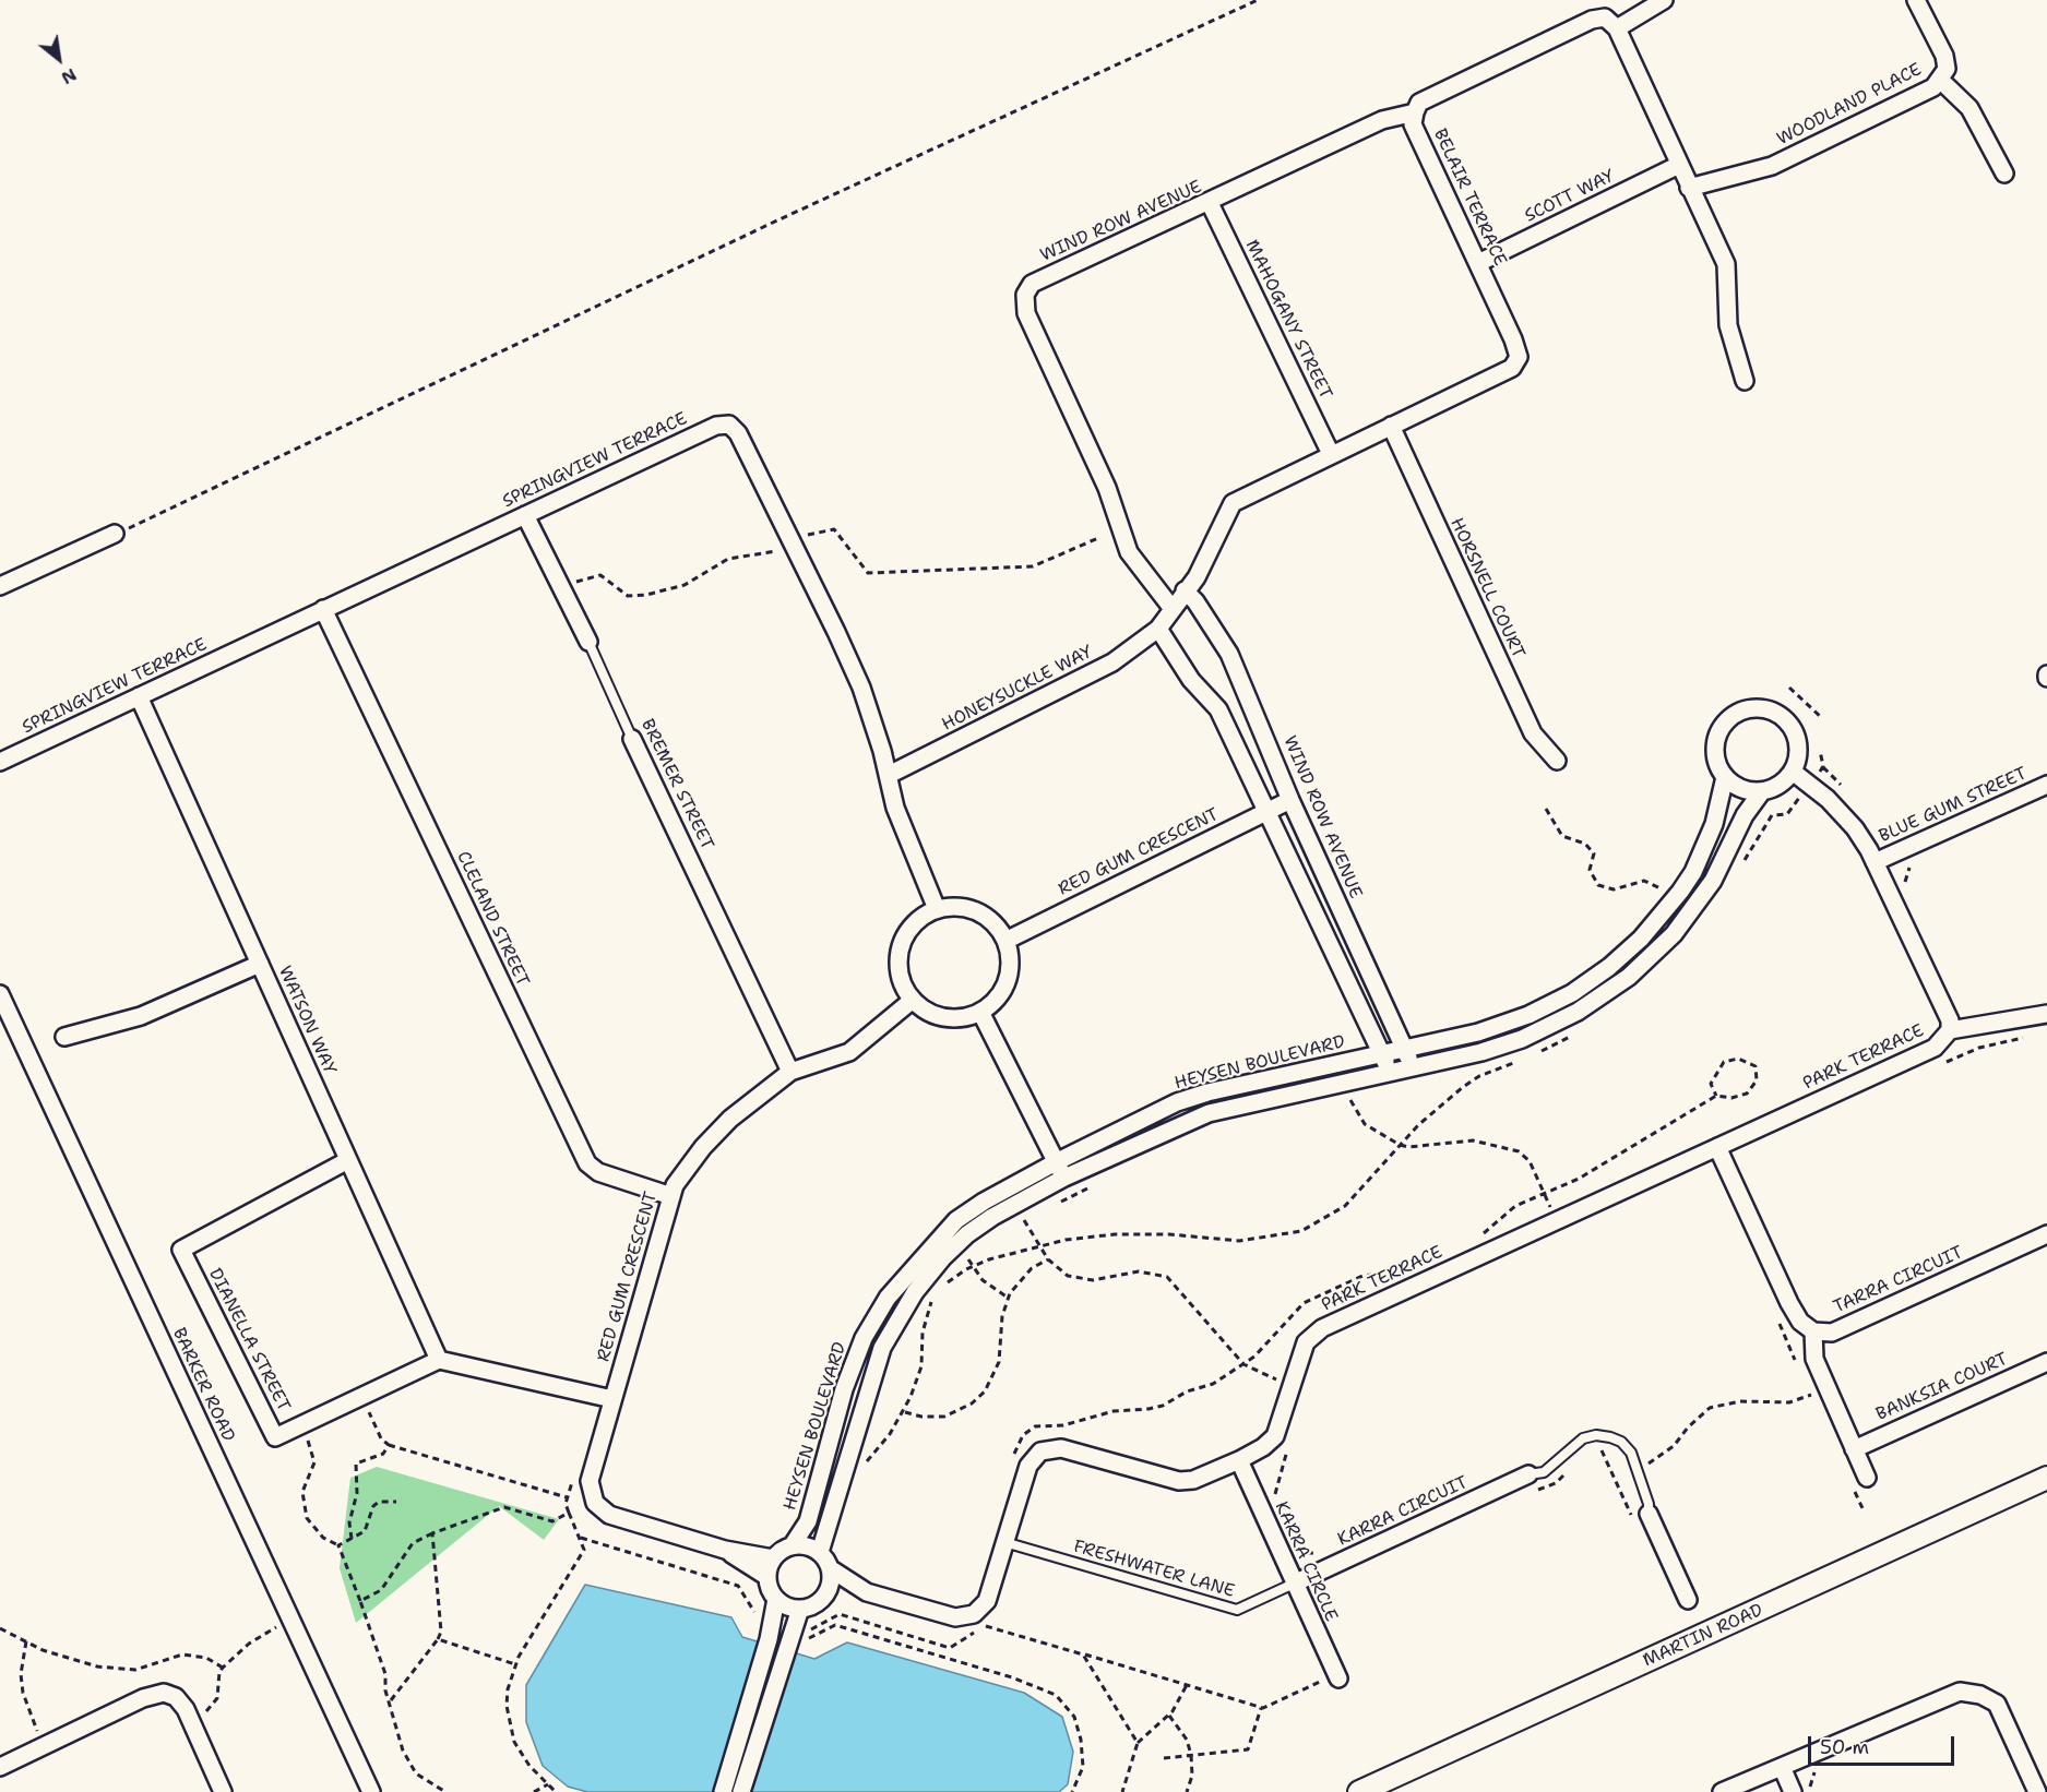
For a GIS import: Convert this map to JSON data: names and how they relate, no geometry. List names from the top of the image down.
{
  "streets": {
    "street": [
      "WOODLAND PLACE",
      "SCOTT WAY",
      "BELAIR TERRACE",
      "WIND ROW AVENUE",
      "MAHOGANY STREET",
      "SPRINGVIEW TERRACE",
      "HORSNELL COURT",
      "HONEYSUCKLE WAY",
      "BREMER STREET",
      "BLUE GUM STREET",
      "RED GUM CRESCENT",
      "CLELAND STREET",
      "WATSON WAY",
      "PARK TERRACE",
      "HEYSEN BOULEVARD",
      "TARRA CIRCUIT",
      "DIANELLA STREET",
      "BARKER ROAD",
      "BANKSIA COURT",
      "KARRA CIRCUIT",
      "KARRA CIRCLE",
      "MARTIN ROAD"
    ],
    "lane": ["FRESHWATER LANE"]
  },
  "crossings": [
    ["SCOTT WAY", "BELAIR TERRACE"],
    ["BELAIR TERRACE", "WIND ROW AVENUE"],
    ["BELAIR TERRACE", "MAHOGANY STREET"],
    ["BELAIR TERRACE", "HORSNELL COURT"],
    ["BELAIR TERRACE", "HONEYSUCKLE WAY"],
    ["WIND ROW AVENUE", "MAHOGANY STREET"],
    ["WIND ROW AVENUE", "RED GUM CRESCENT"],
    ["WIND ROW AVENUE", "HEYSEN BOULEVARD"],
    ["SPRINGVIEW TERRACE", "HONEYSUCKLE WAY"],
    ["SPRINGVIEW TERRACE", "BREMER STREET"],
    ["SPRINGVIEW TERRACE", "RED GUM CRESCENT"],
    ["SPRINGVIEW TERRACE", "CLELAND STREET"],
    ["SPRINGVIEW TERRACE", "WATSON WAY"],
    ["BREMER STREET", "RED GUM CRESCENT"],
    ["BLUE GUM STREET", "PARK TERRACE"],
    ["RED GUM CRESCENT", "CLELAND STREET"],
    ["RED GUM CRESCENT", "HEYSEN BOULEVARD"],
    ["WATSON WAY", "DIANELLA STREET"],
    ["PARK TERRACE", "HEYSEN BOULEVARD"],
    ["PARK TERRACE", "KARRA CIRCLE"],
    ["PARK TERRACE", "FRESHWATER LANE"],
    ["KARRA CIRCUIT", "KARRA CIRCLE"],
    ["KARRA CIRCUIT", "FRESHWATER LANE"],
    ["KARRA CIRCLE", "FRESHWATER LANE"]
  ],
  "scale_bar": "50 m",
  "north": "bottom right"
}
